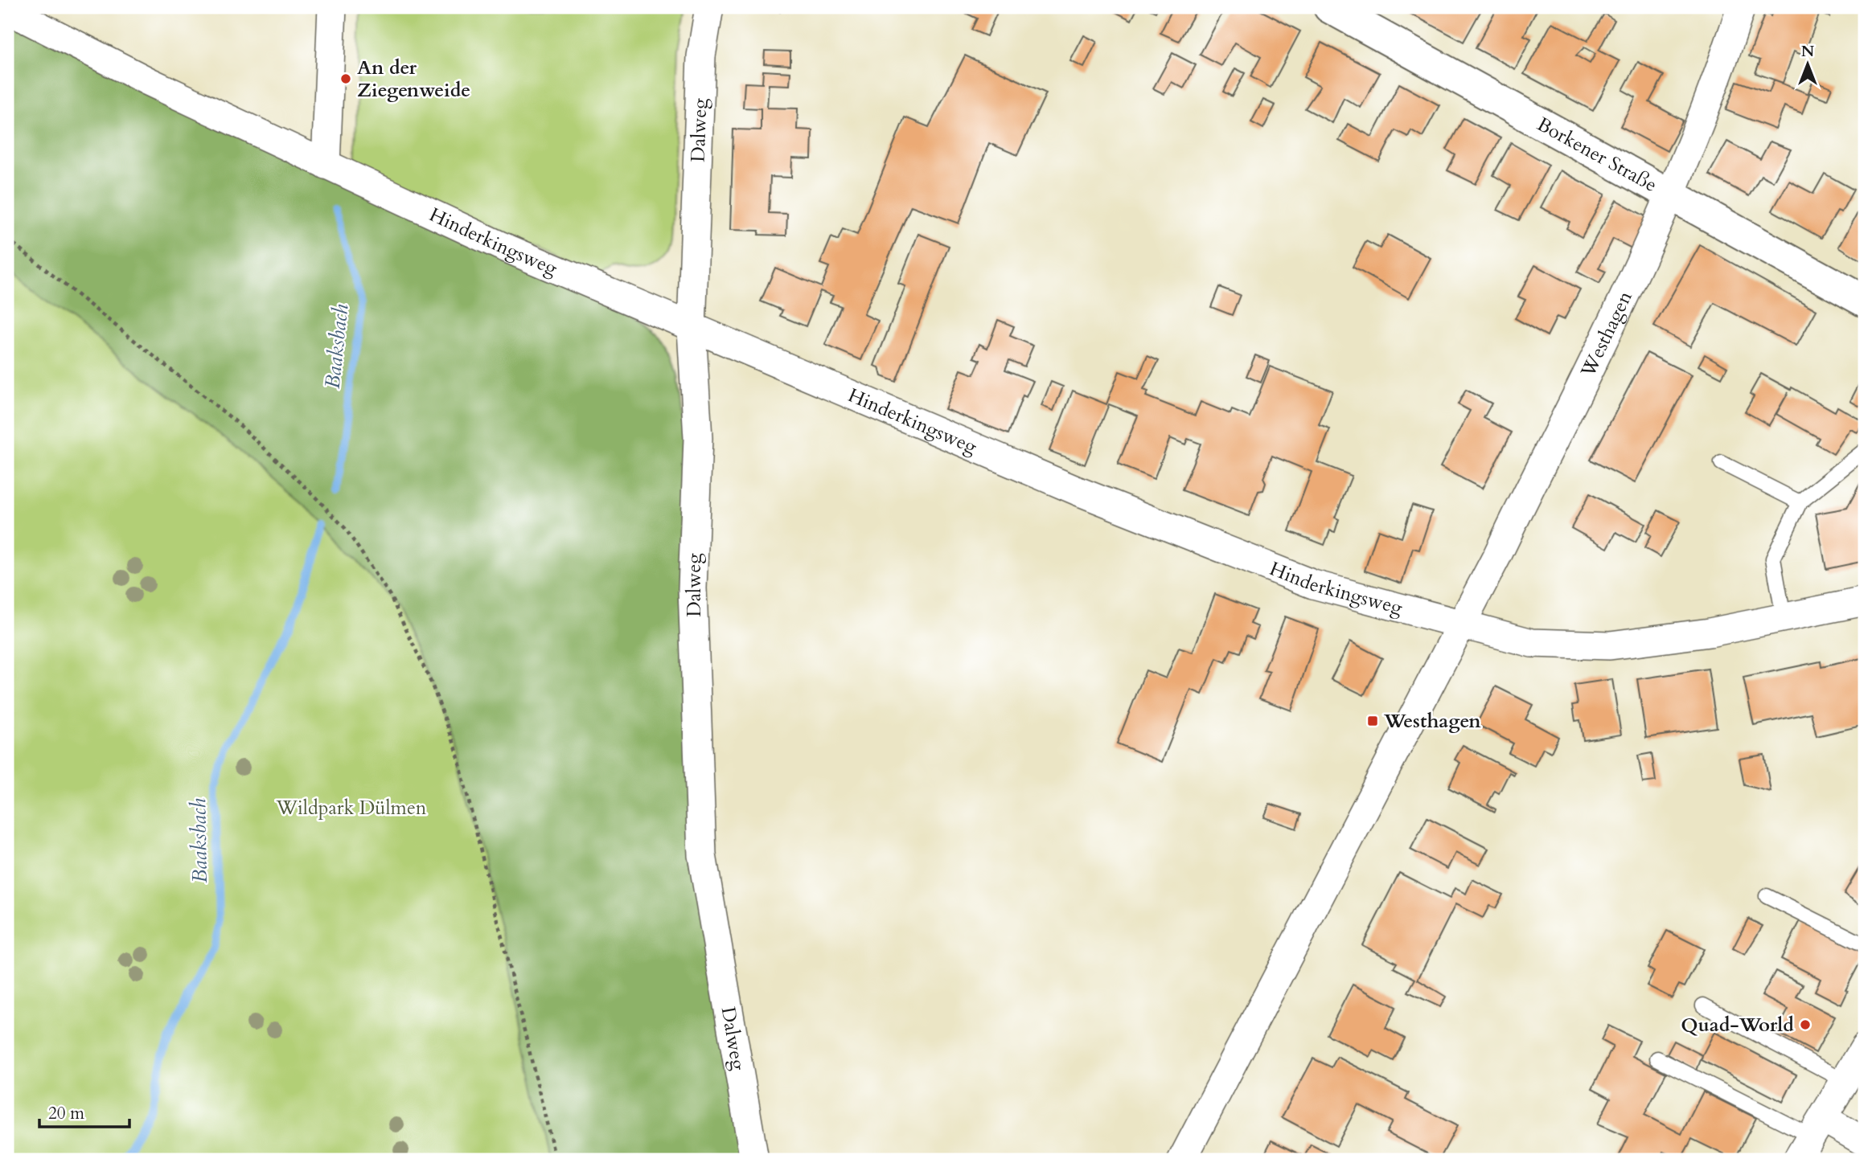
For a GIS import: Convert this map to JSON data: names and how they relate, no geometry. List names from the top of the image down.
{
  "streets": {
    "street": [
      "Dalweg",
      "Borkener Straße",
      "Hinderkingsweg",
      "Westhagen"
    ]
  },
  "crossings": [
    ["Dalweg", "Hinderkingsweg"],
    ["Borkener Straße", "Westhagen"],
    ["Hinderkingsweg", "Westhagen"]
  ],
  "water": ["Baaksbach"],
  "parks": ["Wildpark Dülmen"],
  "places": {
    "other": ["An der Ziegenweide", "Quad-World"],
    "transit": ["Westhagen"]
  },
  "scale_bar": "20 m",
  "north": "top"
}
